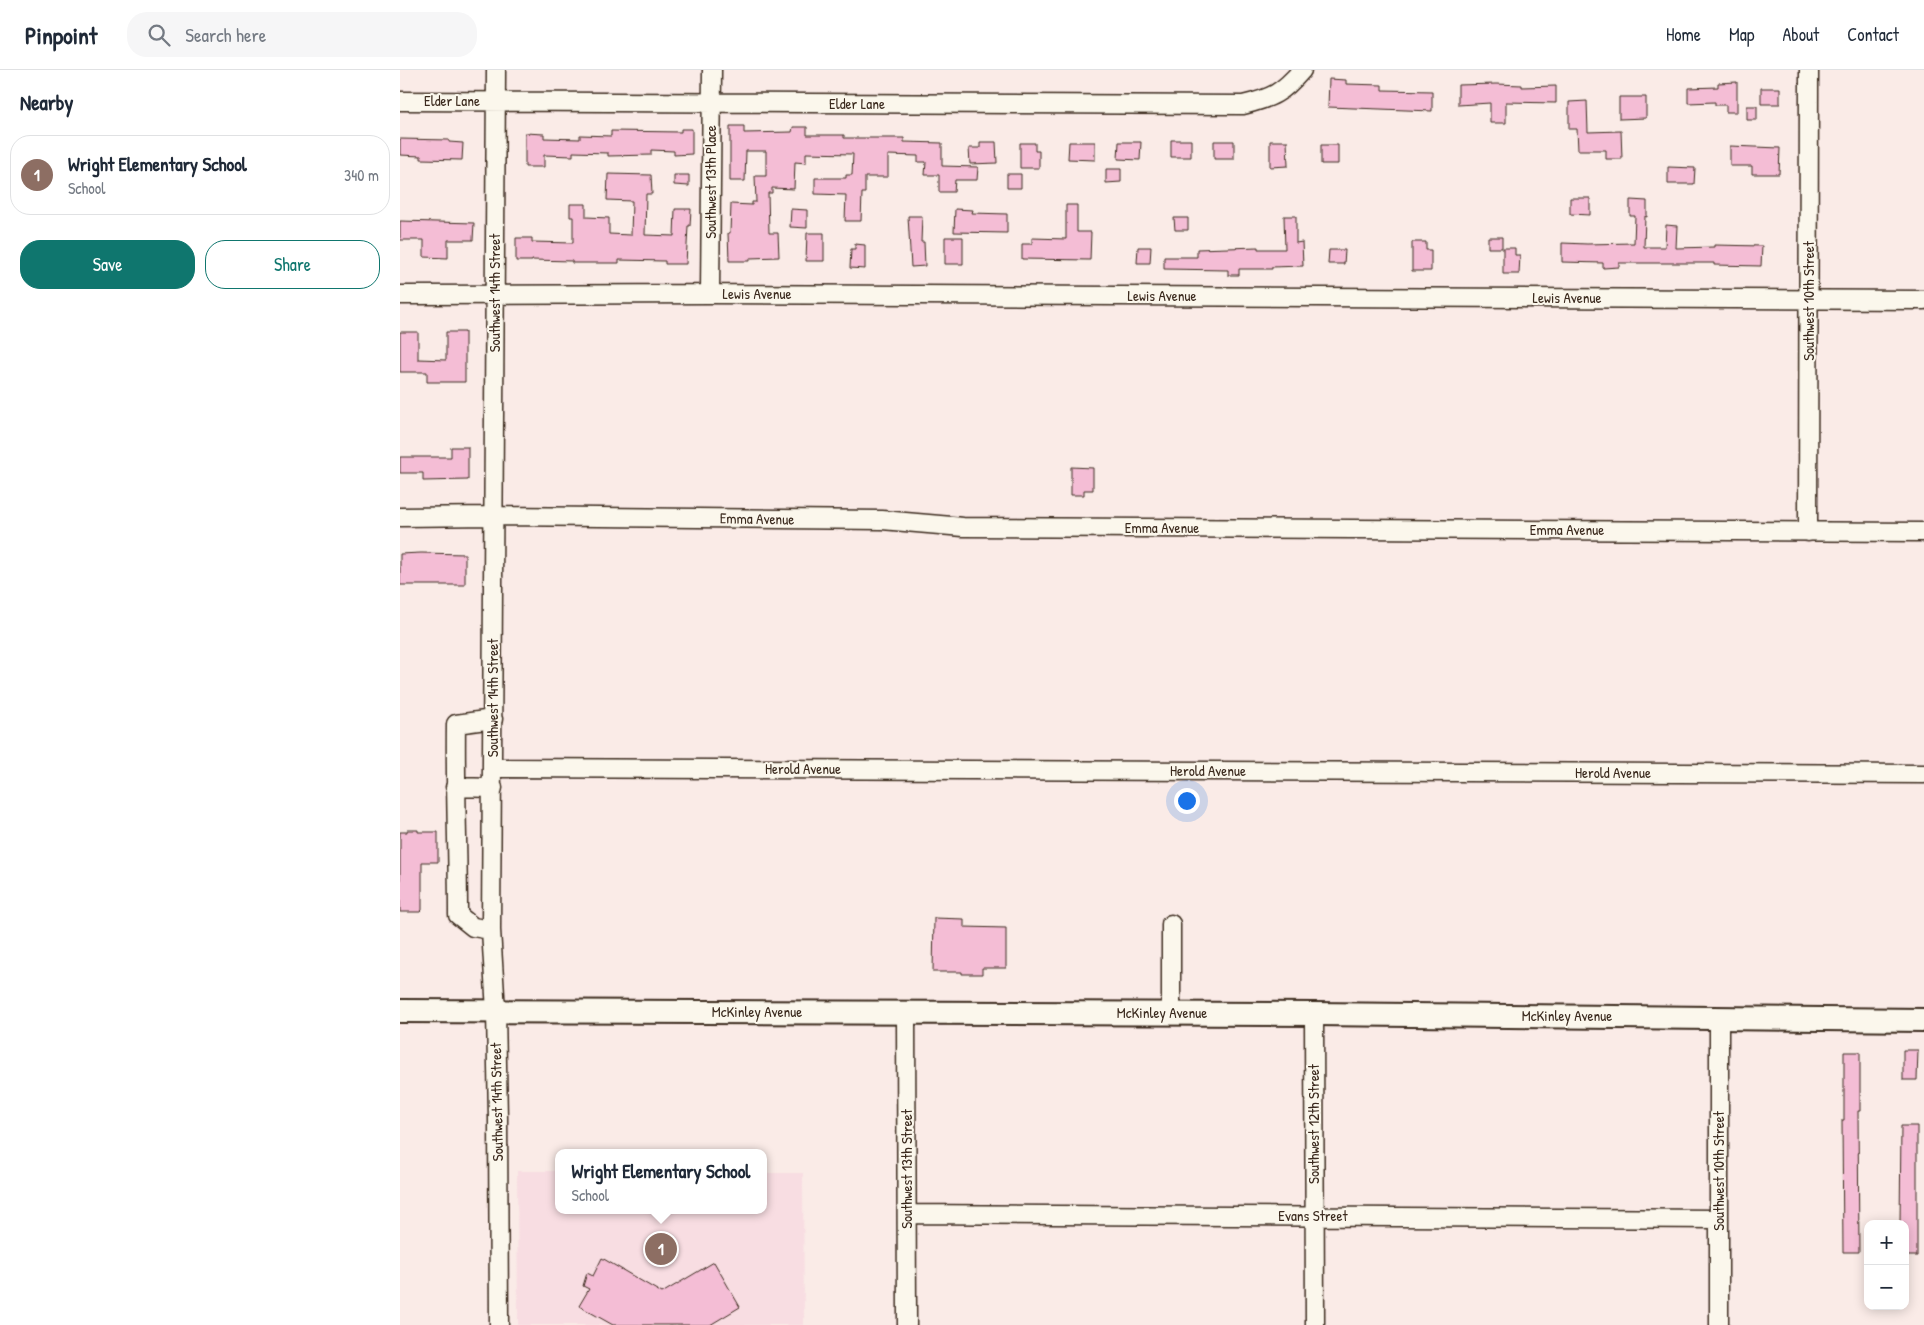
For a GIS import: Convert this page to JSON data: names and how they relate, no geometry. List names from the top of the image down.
{
  "streets": {
    "main road": ["McKinley Avenue"],
    "street": [
      "Elder Lane",
      "Southwest 13th Place",
      "Southwest 14th Street",
      "Lewis Avenue",
      "Southwest 10th Street",
      "Emma Avenue",
      "Herold Avenue",
      "Southwest 12th Street",
      "Southwest 13th Street",
      "Evans Street"
    ]
  },
  "crossings": [
    ["Elder Lane", "Southwest 13th Place"],
    ["Elder Lane", "Southwest 14th Street"],
    ["Southwest 13th Place", "Lewis Avenue"],
    ["Southwest 14th Street", "Lewis Avenue"],
    ["Southwest 14th Street", "Emma Avenue"],
    ["Southwest 14th Street", "Herold Avenue"],
    ["Southwest 14th Street", "McKinley Avenue"],
    ["Lewis Avenue", "Southwest 10th Street"],
    ["Southwest 10th Street", "Emma Avenue"],
    ["Southwest 10th Street", "McKinley Avenue"],
    ["Southwest 10th Street", "Evans Street"],
    ["McKinley Avenue", "Southwest 12th Street"],
    ["McKinley Avenue", "Southwest 13th Street"],
    ["Southwest 12th Street", "Evans Street"],
    ["Southwest 13th Street", "Evans Street"]
  ],
  "page": {
    "header": "Pinpoint",
    "search": "Search here",
    "nav": [
      "Home",
      "Map",
      "About",
      "Contact"
    ],
    "heading": "Nearby",
    "list": [
      {
        "mark": "1",
        "name": "Wright Elementary School",
        "note": "School",
        "value": "340 m"
      }
    ],
    "buttons": ["Save", "Share"],
    "popup": ["Wright Elementary School", "School"],
    "map_buttons": ["+", "−"],
    "pins": "1"
  }
}
